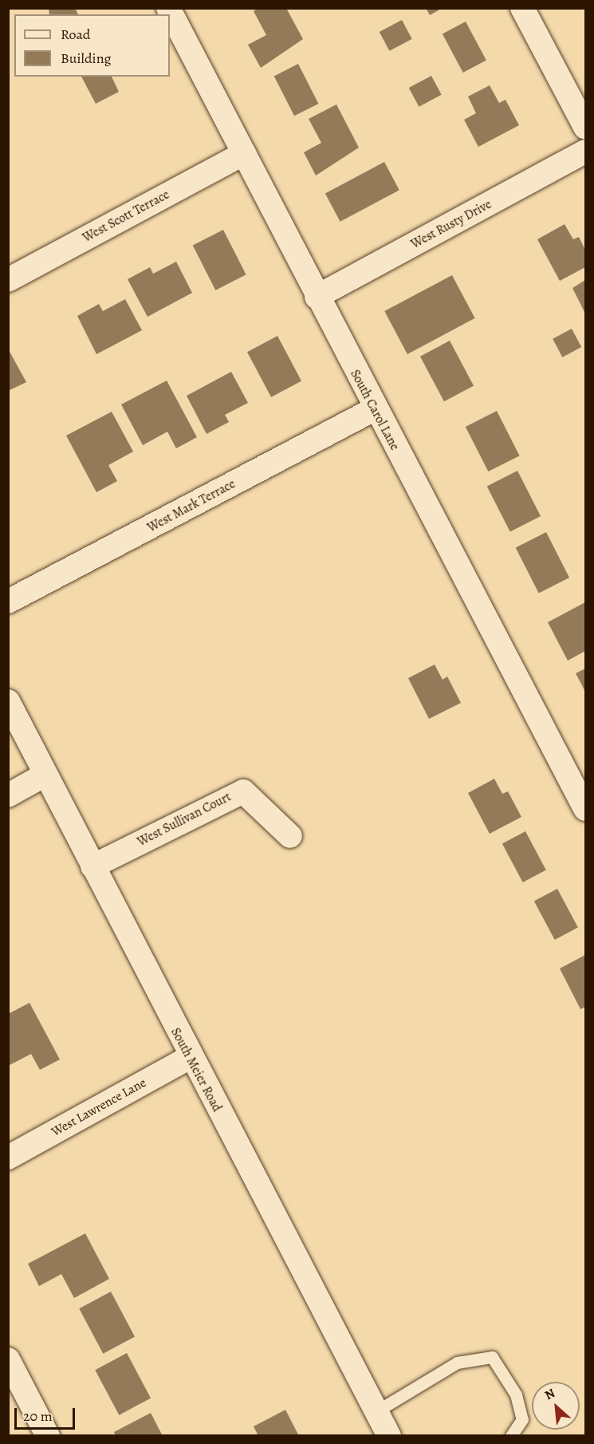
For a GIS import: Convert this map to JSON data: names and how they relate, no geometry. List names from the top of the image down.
{
  "streets": {
    "street": [
      "West Scott Terrace",
      "West Rusty Drive",
      "South Carol Lane",
      "West Mark Terrace",
      "West Sullivan Court",
      "South Meier Road",
      "West Lawrence Lane"
    ]
  },
  "crossings": [
    ["West Scott Terrace", "South Carol Lane"],
    ["West Rusty Drive", "South Carol Lane"],
    ["South Carol Lane", "West Mark Terrace"],
    ["West Sullivan Court", "South Meier Road"],
    ["South Meier Road", "West Lawrence Lane"]
  ],
  "legend": ["Road", "Building"],
  "scale_bar": "20 m",
  "north": "top left"
}
